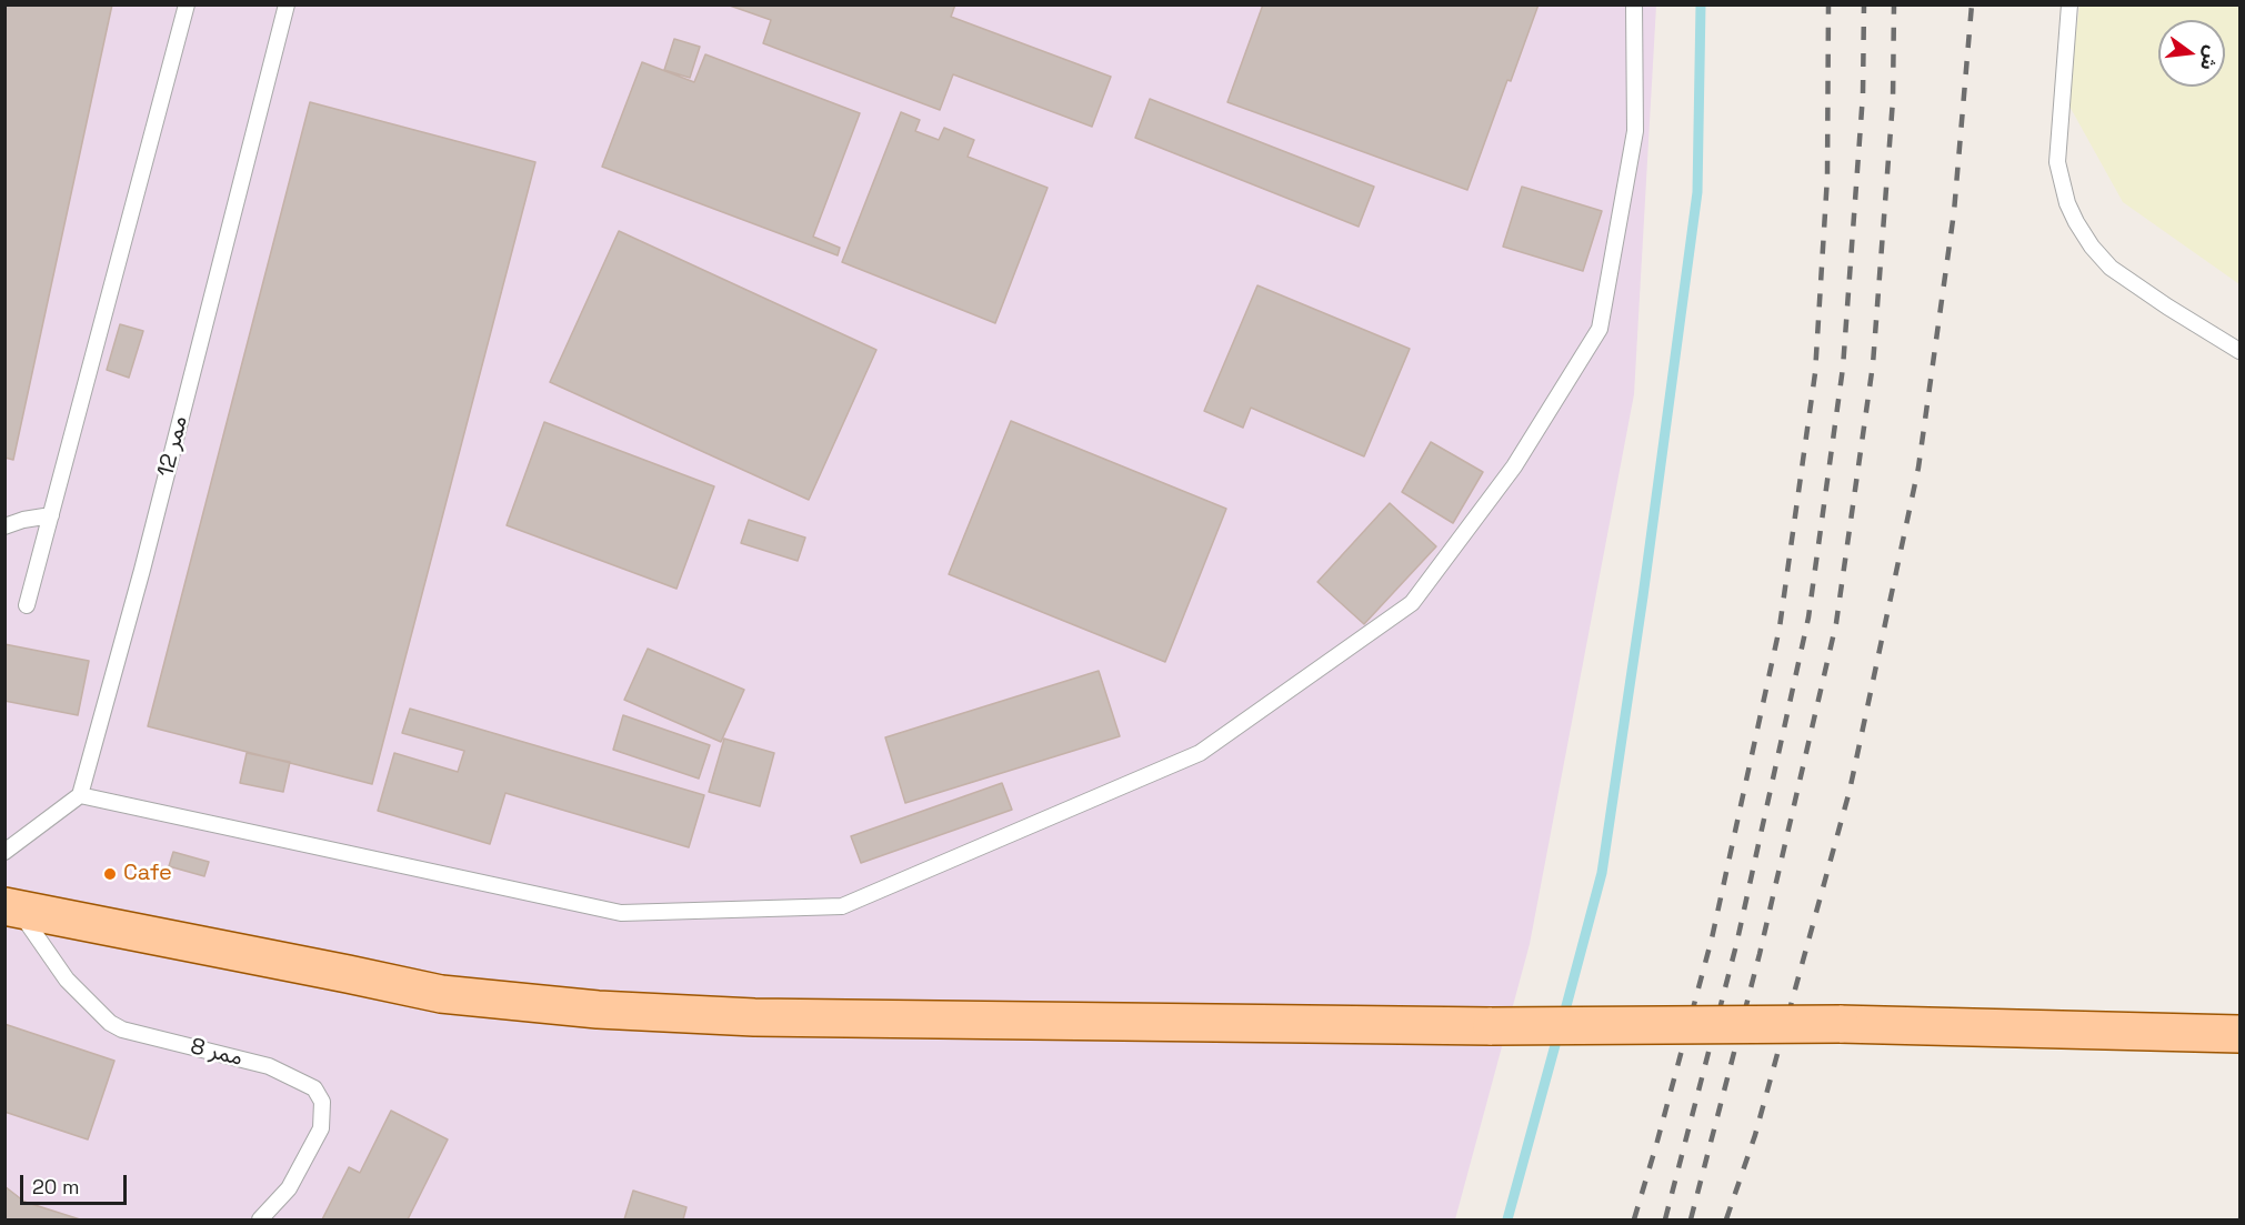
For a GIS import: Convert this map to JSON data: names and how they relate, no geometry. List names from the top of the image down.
{
  "streets": {
    "lane": ["ممر 12", "ممر 8"]
  },
  "places": ["Cafe"],
  "scale_bar": "20 m",
  "north": "right"
}
